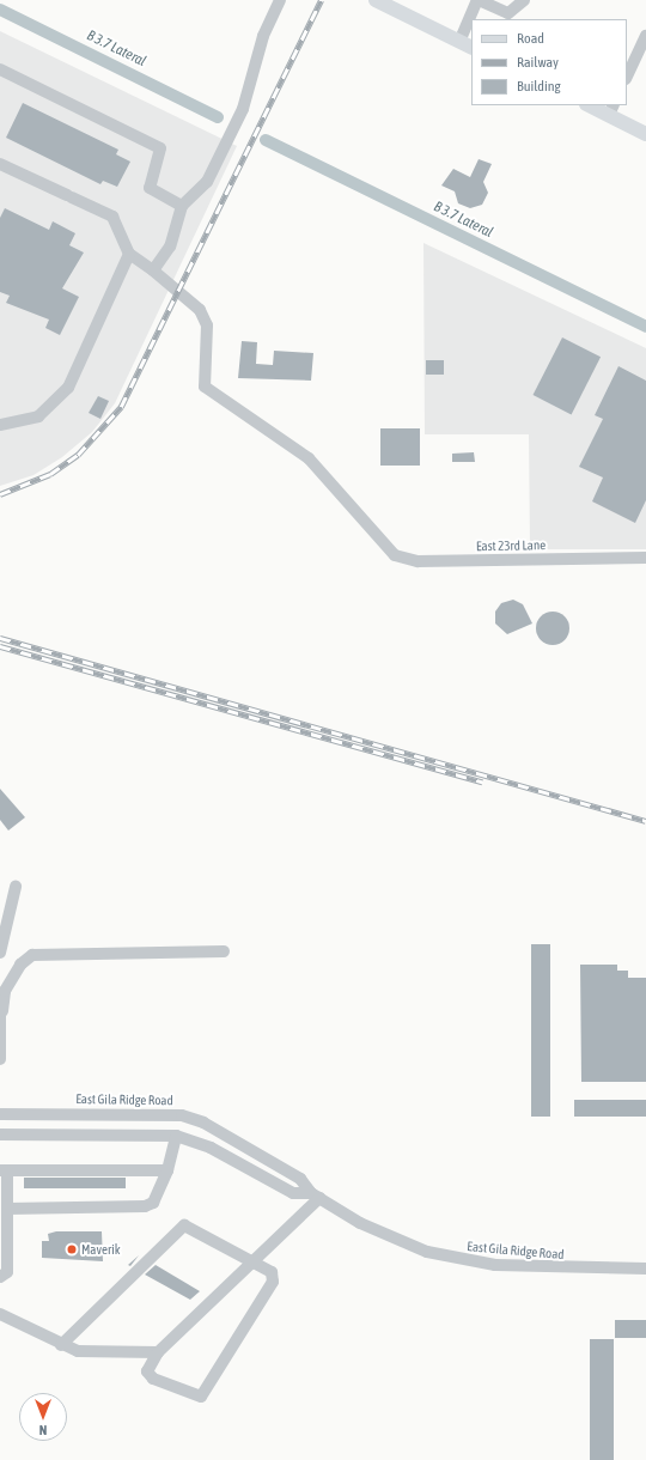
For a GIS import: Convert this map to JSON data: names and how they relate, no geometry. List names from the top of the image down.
{
  "streets": {
    "street": ["East 23rd Lane", "East Gila Ridge Road"]
  },
  "water": ["B 3.7 Lateral"],
  "places": ["Maverik"],
  "legend": ["Road", "Railway", "Building"],
  "north": "bottom"
}
